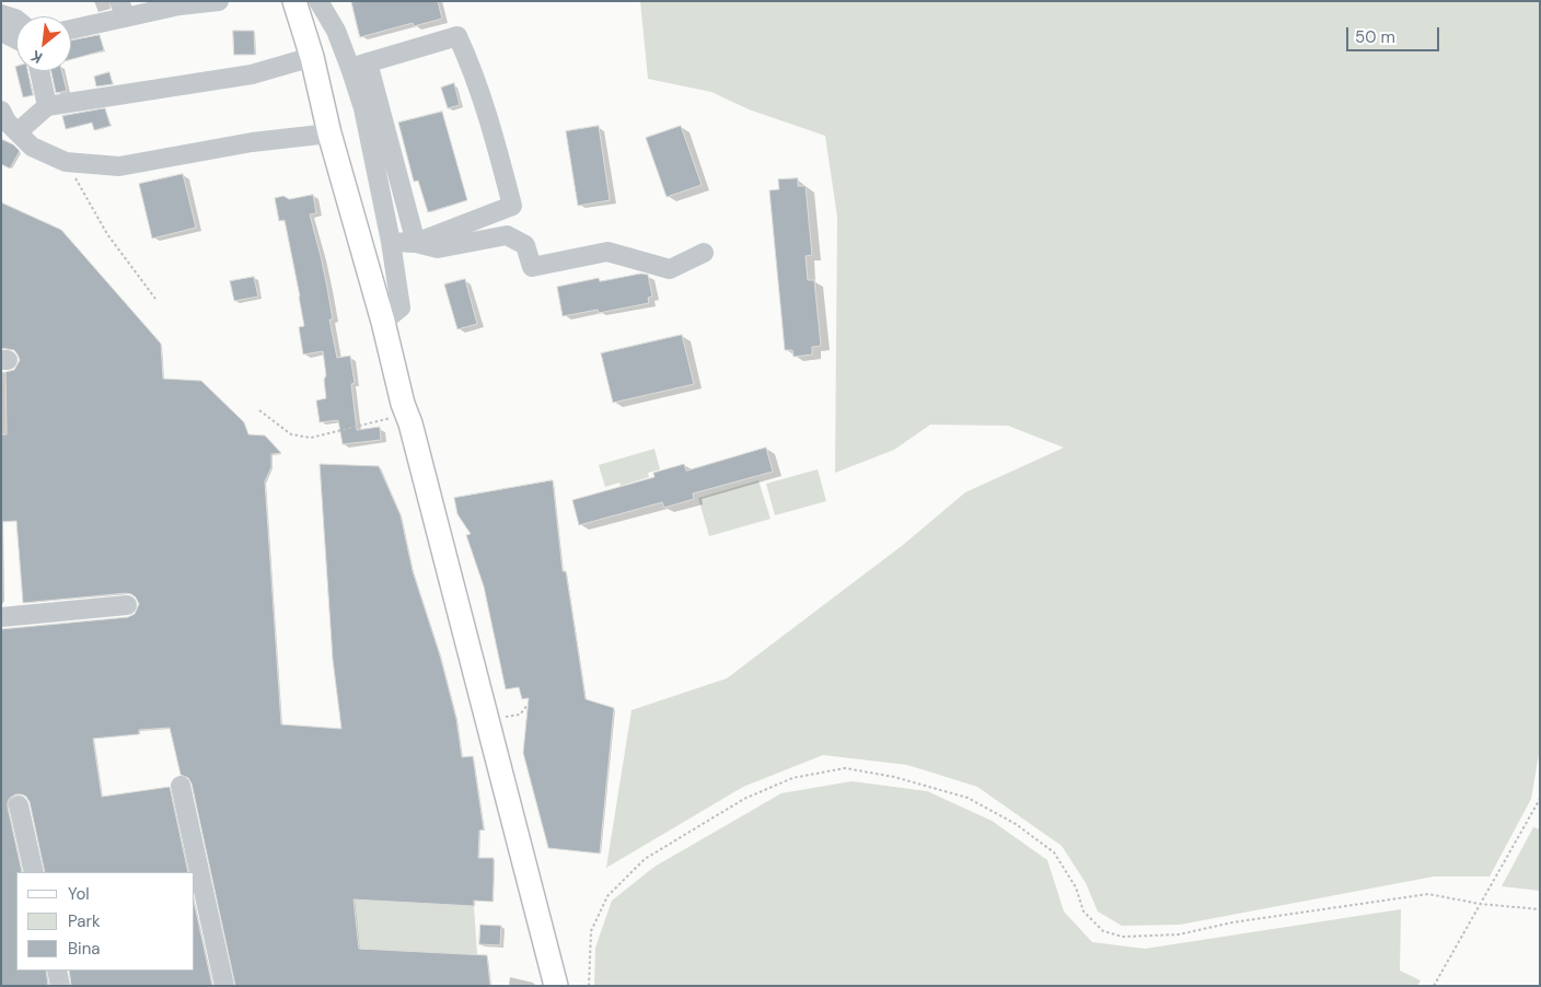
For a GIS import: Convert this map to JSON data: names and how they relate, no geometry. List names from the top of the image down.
{
  "legend": ["Yol", "Park", "Bina"],
  "scale_bar": "50 m",
  "north": "bottom left"
}
